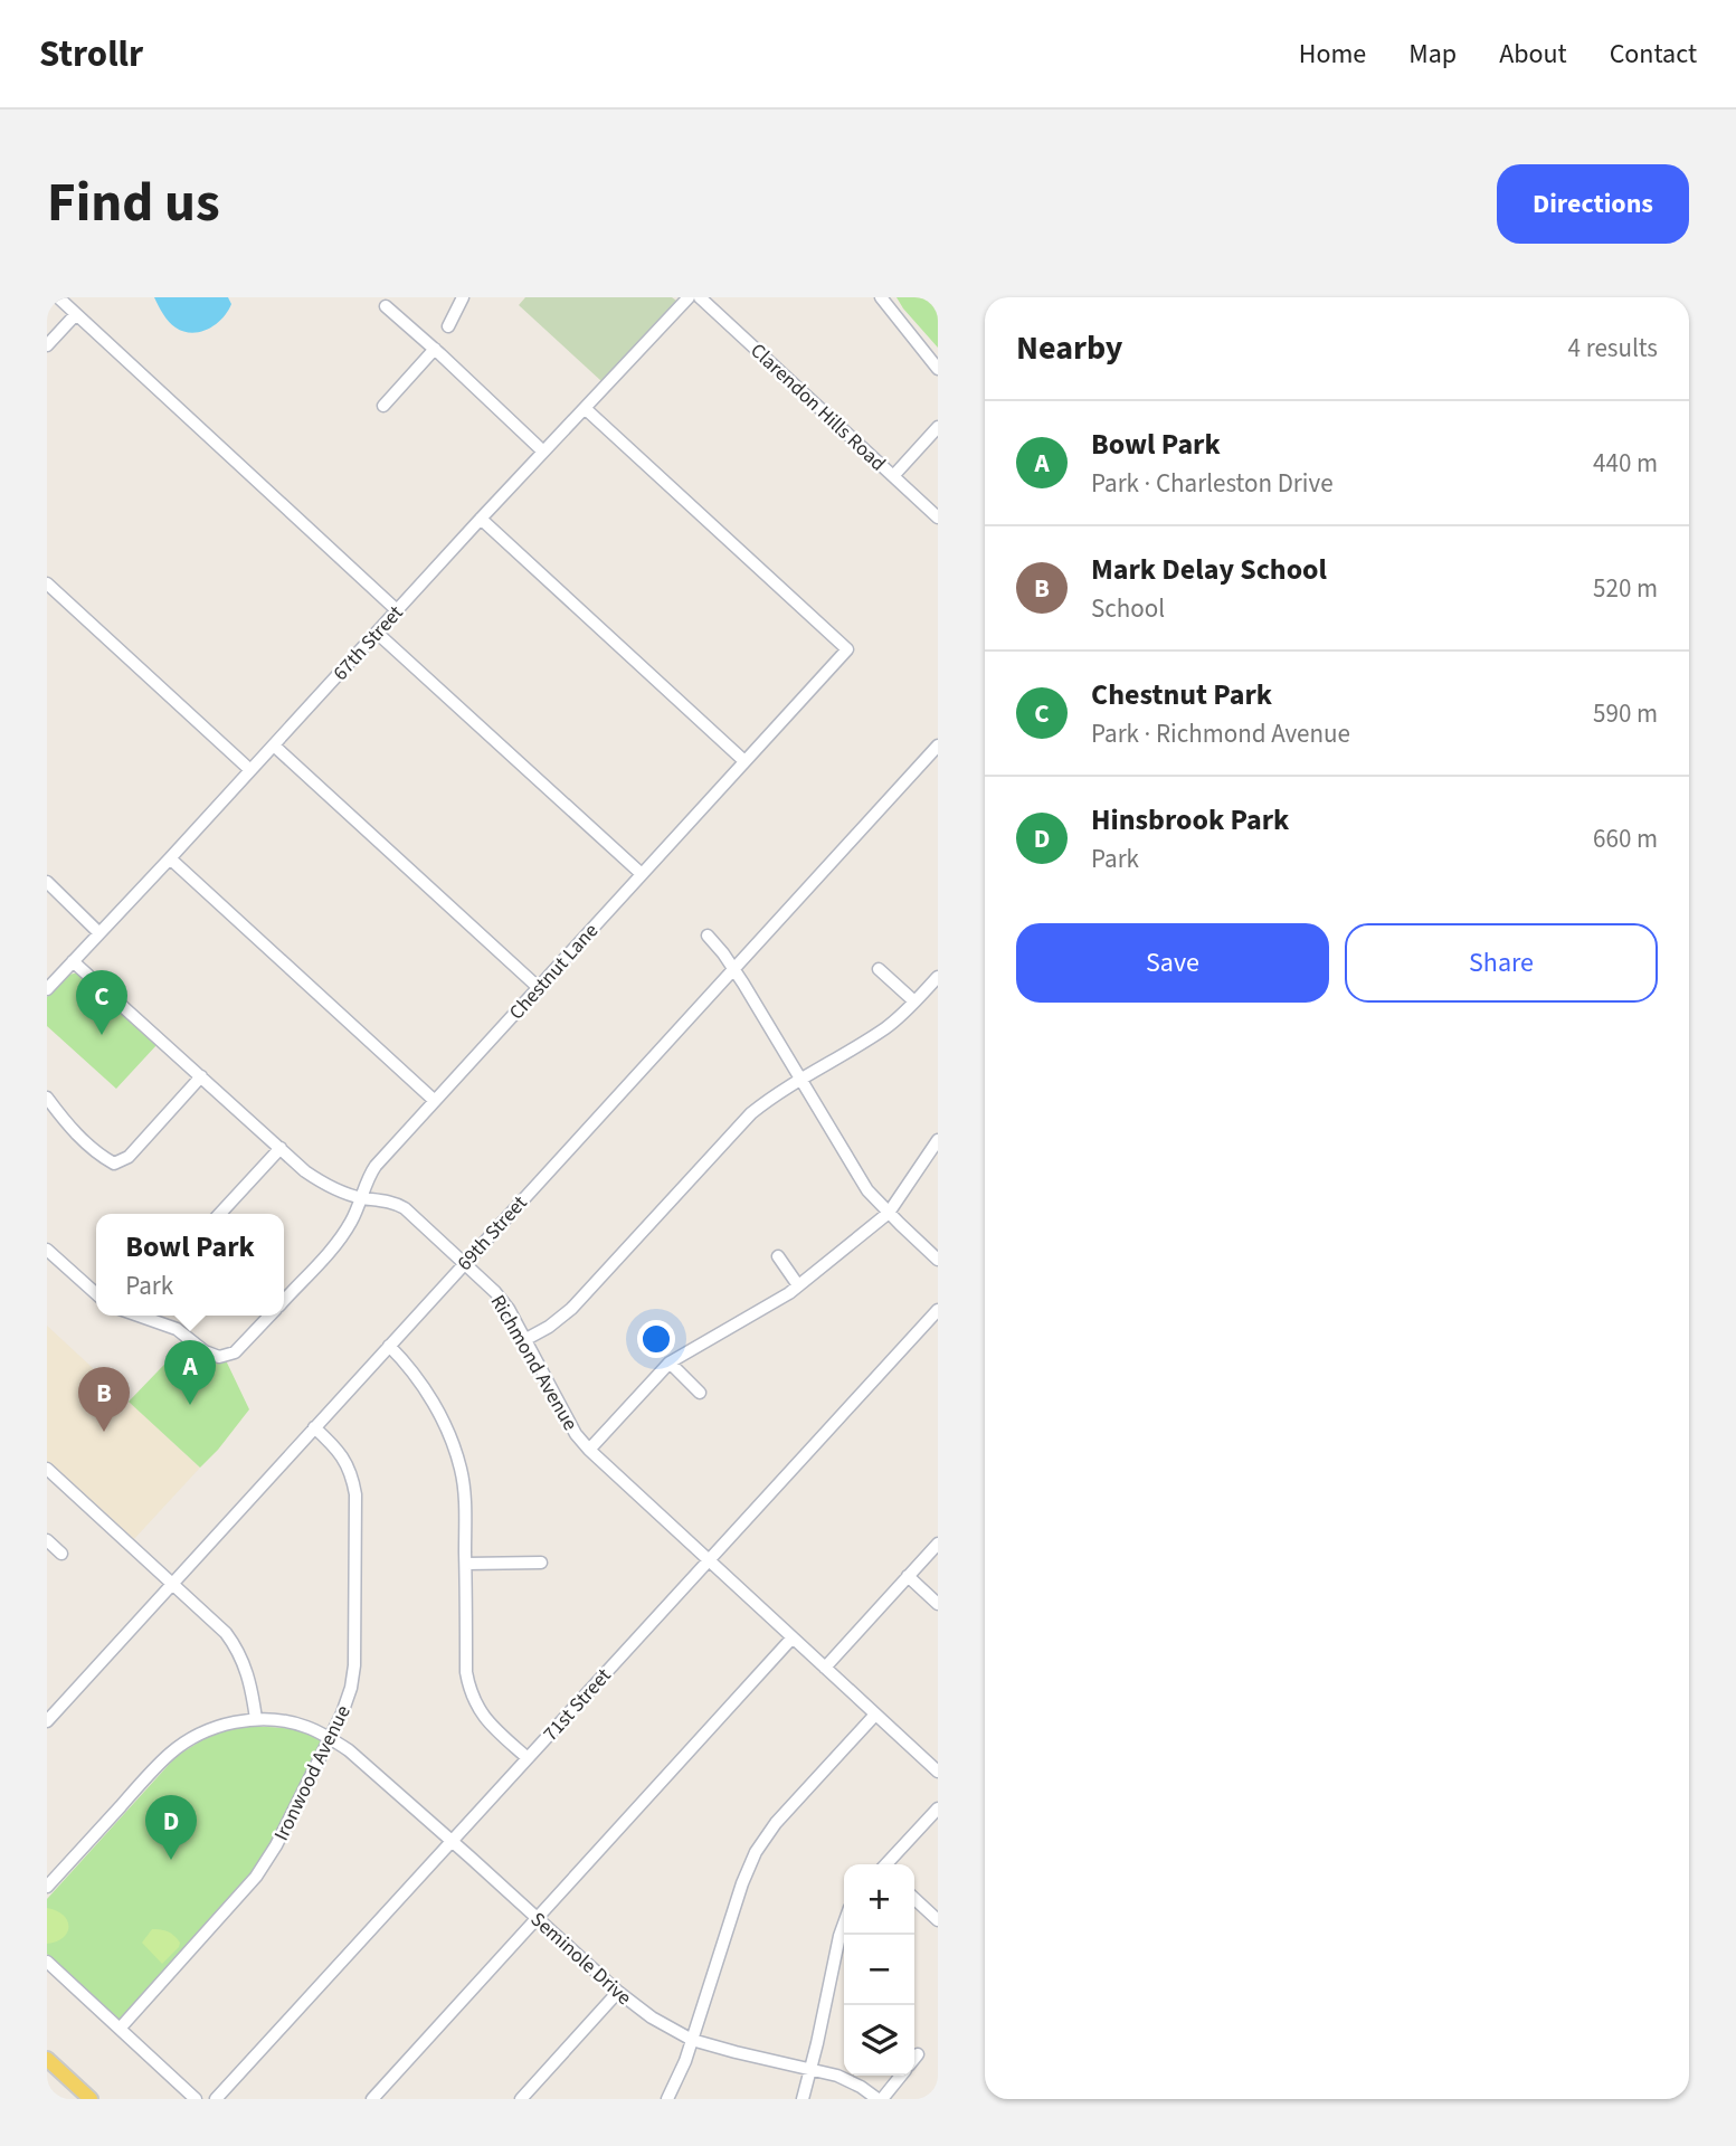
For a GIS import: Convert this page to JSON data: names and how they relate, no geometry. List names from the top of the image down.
{
  "streets": {
    "street": [
      "Clarendon Hills Road",
      "67th Street",
      "Chestnut Lane",
      "69th Street",
      "Richmond Avenue",
      "71st Street",
      "Ironwood Avenue",
      "Seminole Drive"
    ]
  },
  "crossings": [
    ["67th Street", "Chestnut Lane"],
    ["67th Street", "Richmond Avenue"],
    ["Chestnut Lane", "Richmond Avenue"],
    ["69th Street", "Richmond Avenue"],
    ["69th Street", "Ironwood Avenue"],
    ["Richmond Avenue", "71st Street"],
    ["71st Street", "Seminole Drive"],
    ["Ironwood Avenue", "Seminole Drive"]
  ],
  "page": {
    "header": "Strollr",
    "nav": [
      "Home",
      "Map",
      "About",
      "Contact"
    ],
    "title": "Find us",
    "buttons": [
      "Directions",
      ["Save", "Share"]
    ],
    "heading": ["Nearby", "4 results"],
    "list": [
      {
        "mark": "A",
        "name": "Bowl Park",
        "note": "Park · Charleston Drive",
        "value": "440 m"
      },
      {
        "mark": "B",
        "name": "Mark Delay School",
        "note": "School",
        "value": "520 m"
      },
      {
        "mark": "C",
        "name": "Chestnut Park",
        "note": "Park · Richmond Avenue",
        "value": "590 m"
      },
      {
        "mark": "D",
        "name": "Hinsbrook Park",
        "note": "Park",
        "value": "660 m"
      }
    ],
    "pins": [
      "C",
      "A",
      "B",
      "D"
    ],
    "popup": ["Bowl Park", "Park"],
    "map_buttons": ["+", "−"]
  }
}
